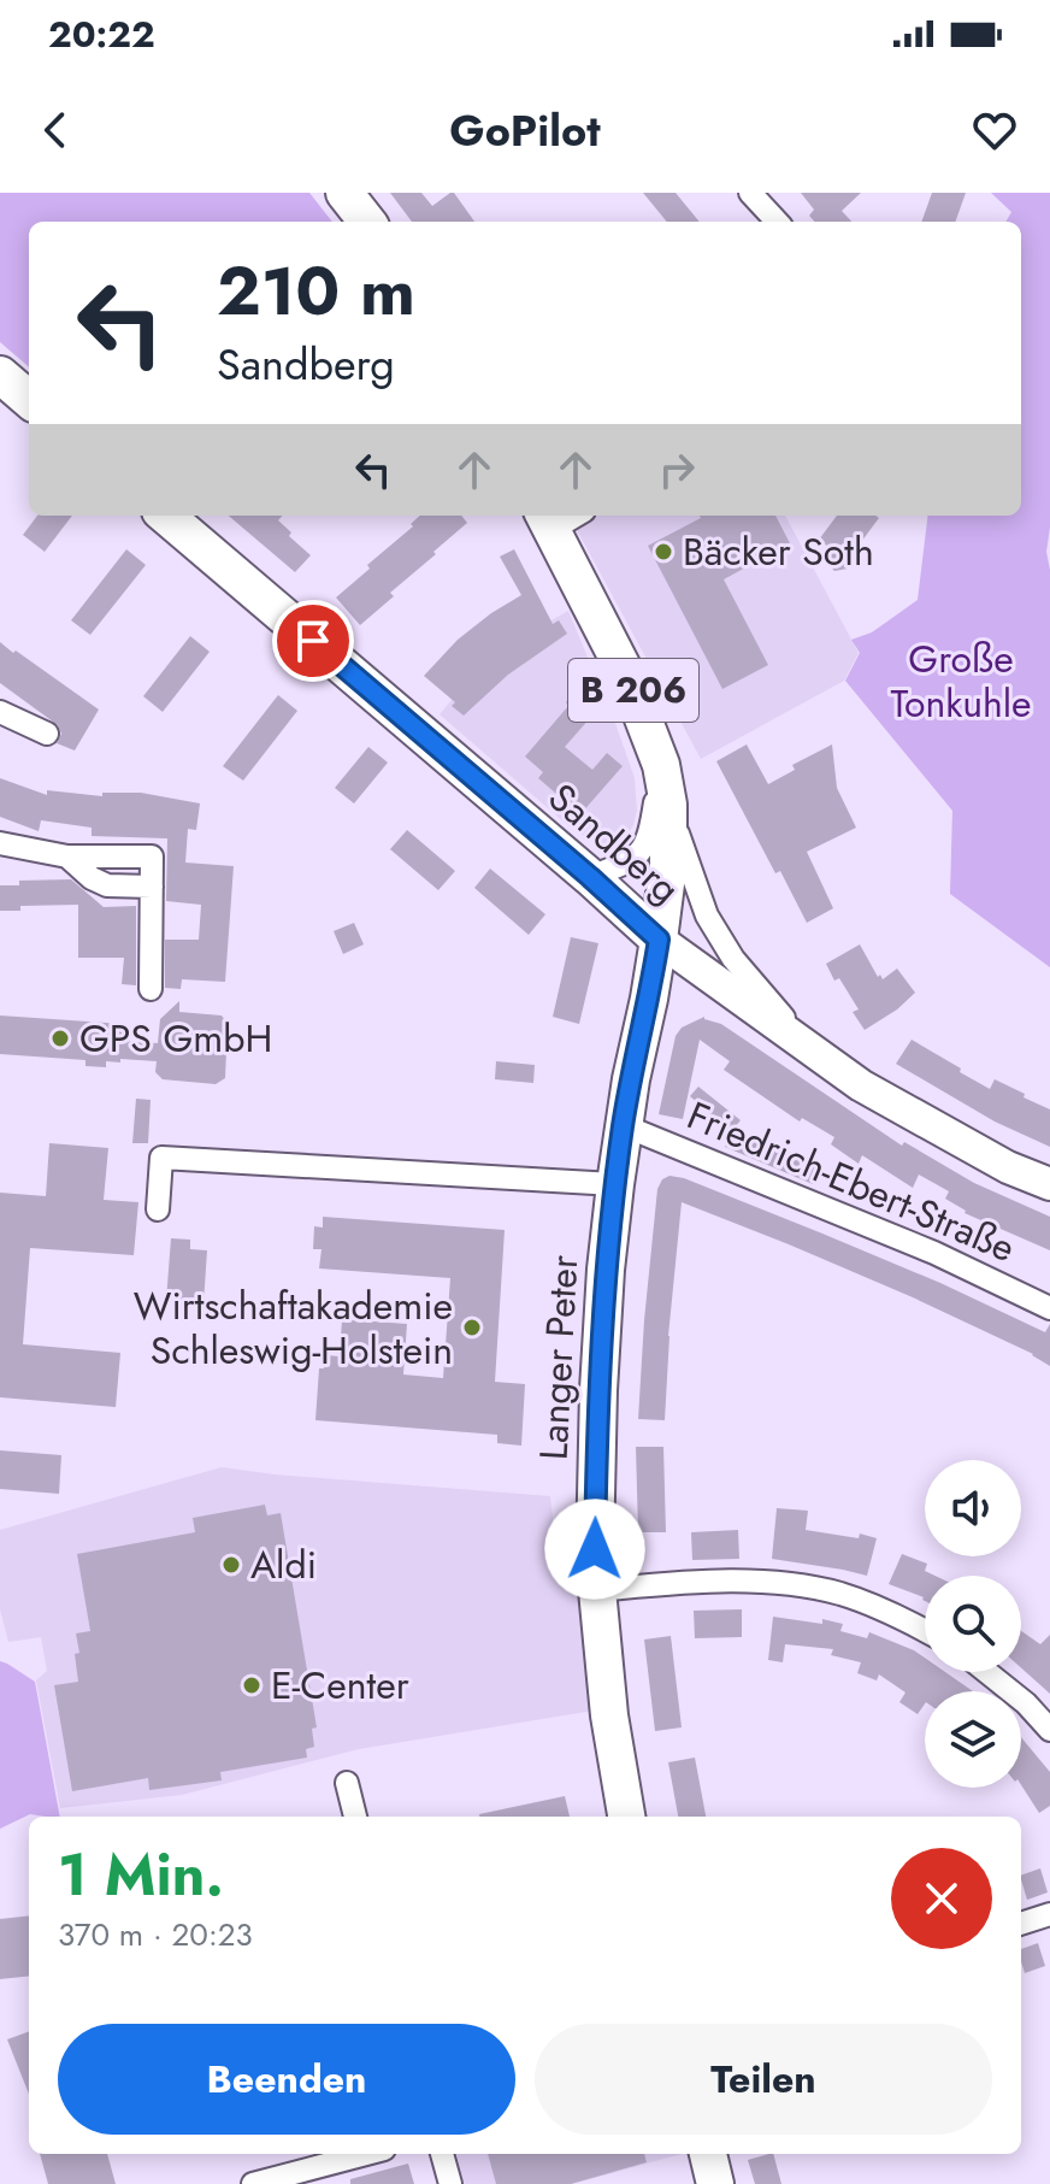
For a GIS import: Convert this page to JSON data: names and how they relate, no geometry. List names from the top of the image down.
{
  "streets": {
    "main road": ["B 206", "Sandberg", "Langer Peter"],
    "street": ["Friedrich-Ebert-Straße"]
  },
  "crossings": [
    ["B 206", "Sandberg"],
    ["B 206", "Langer Peter"],
    ["Sandberg", "Langer Peter"],
    ["Friedrich-Ebert-Straße", "Langer Peter"]
  ],
  "parks": ["Große Tonkuhle"],
  "places": [
    "Bäcker Soth",
    "GPS GmbH",
    "Wirtschaftakademie Schleswig-Holstein",
    "Aldi",
    "E-Center"
  ],
  "page": {
    "status": "20:22",
    "header": "GoPilot",
    "turn": ["210 m", "Sandberg"],
    "heading": ["1 Min.", "370 m · 20:23"],
    "buttons": ["Beenden", "Teilen"]
  }
}
